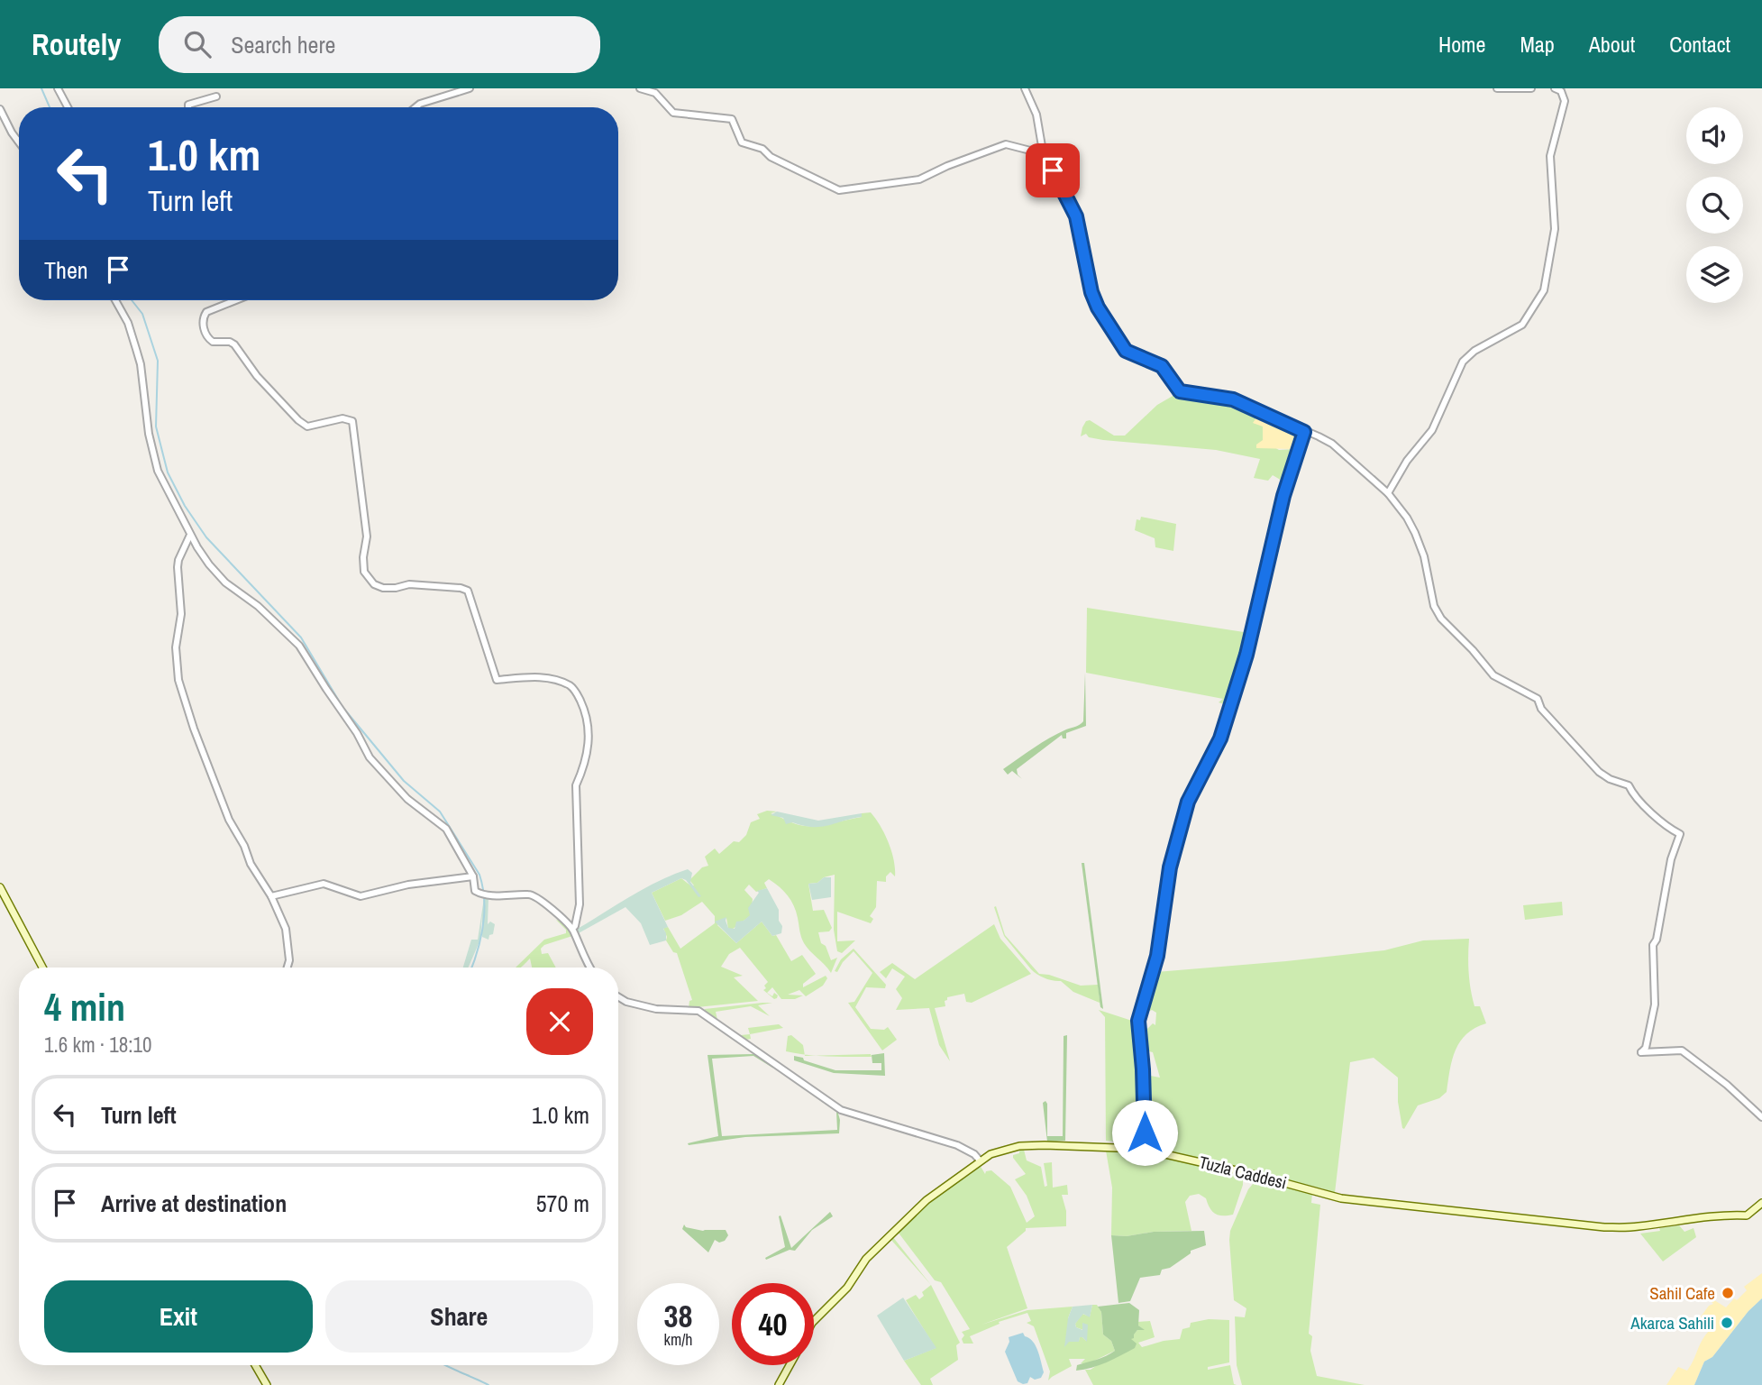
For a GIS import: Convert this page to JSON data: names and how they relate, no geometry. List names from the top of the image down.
{
  "streets": {
    "main road": ["Tuzla Caddesi"]
  },
  "places": ["Sahil Cafe", "Akarca Sahili"],
  "page": {
    "header": "Routely",
    "search": "Search here",
    "nav": [
      "Home",
      "Map",
      "About",
      "Contact"
    ],
    "turn": ["1.0 km", "Turn left"],
    "then": "Then",
    "heading": ["4 min", "1.6 km · 18:10"],
    "list": [
      {
        "name": "Turn left",
        "value": "1.0 km"
      },
      {
        "name": "Arrive at destination",
        "value": "570 m"
      }
    ],
    "buttons": ["Exit", "Share"],
    "speed": "38 km/h",
    "limit": "40"
  }
}
